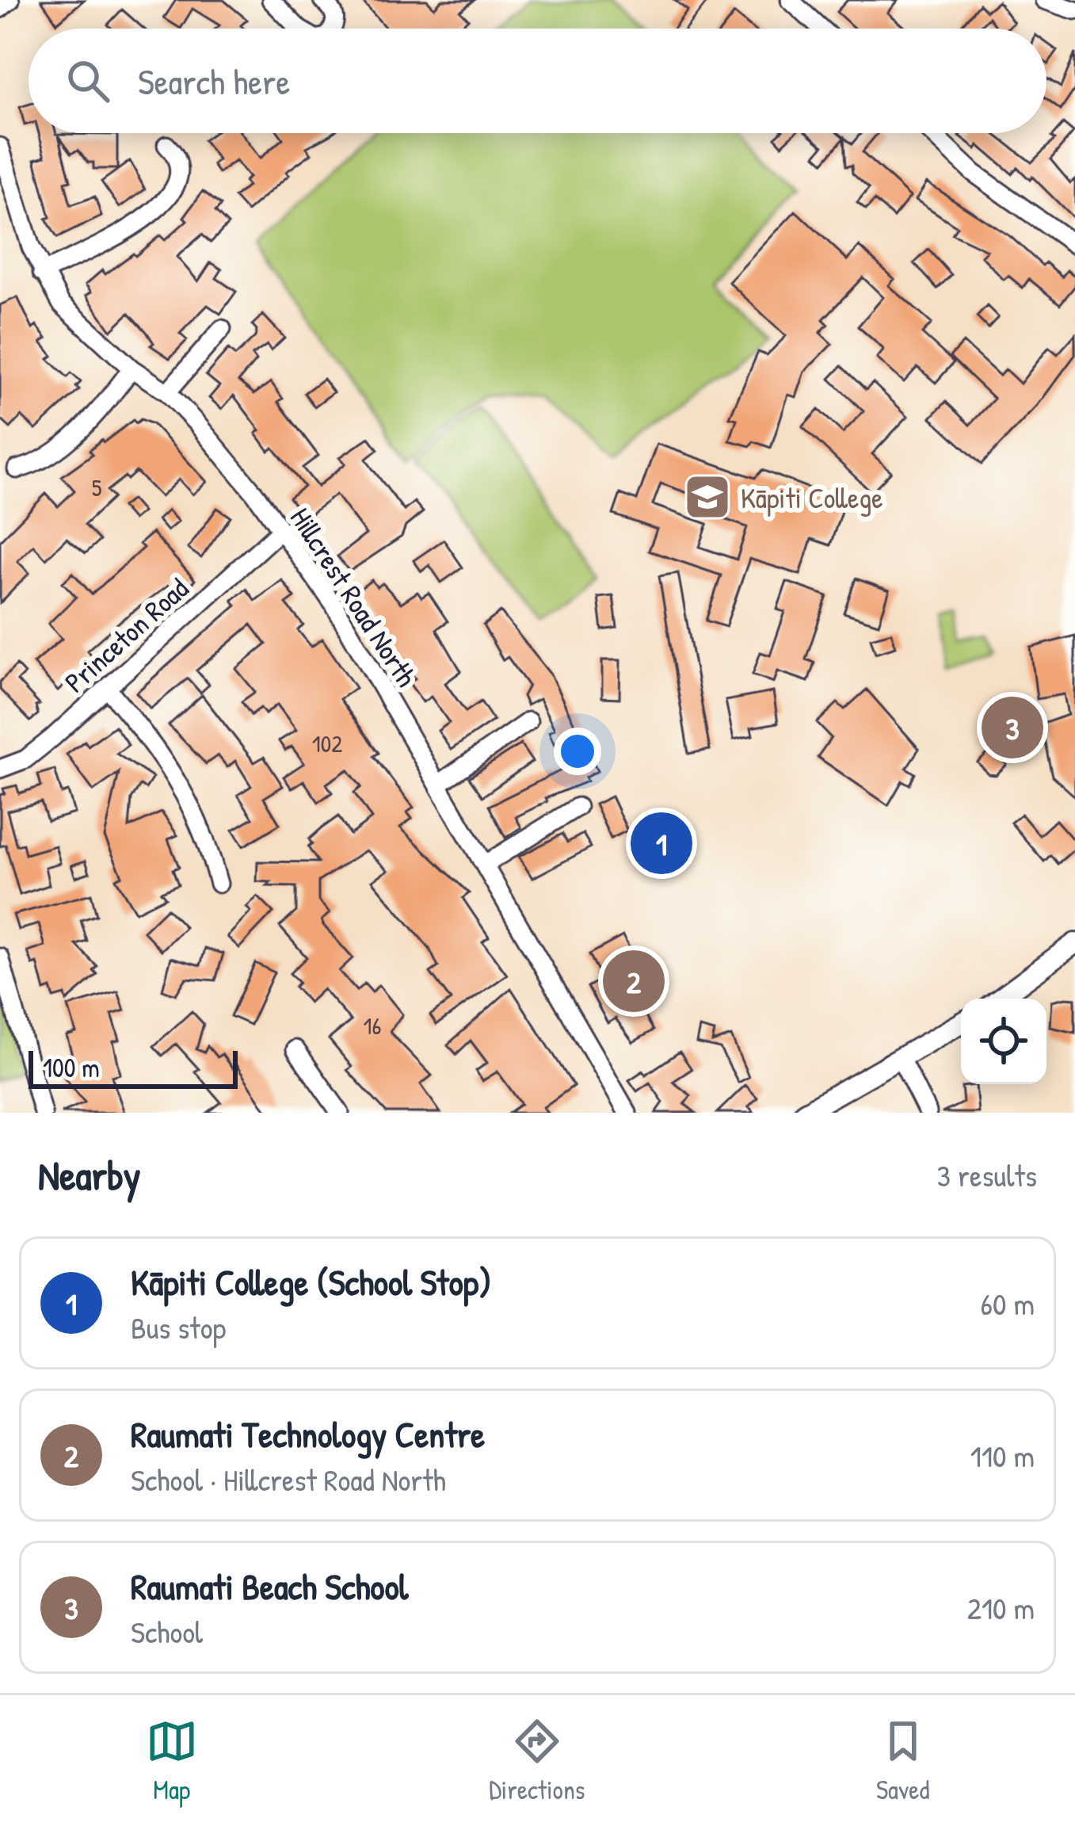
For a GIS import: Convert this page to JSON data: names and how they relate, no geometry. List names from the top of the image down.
{
  "streets": {
    "street": ["Hillcrest Road North", "Princeton Road"]
  },
  "crossings": [
    ["Hillcrest Road North", "Princeton Road"]
  ],
  "places": {
    "school or university": ["Kāpiti College"]
  },
  "house_numbers": ["5", "102", "16"],
  "scale_bar": "100 m",
  "page": {
    "search": "Search here",
    "pins": ["3", "1", "2"],
    "scale": "100 m",
    "heading": ["Nearby", "3 results"],
    "list": [
      {
        "mark": "1",
        "name": "Kāpiti College (School Stop)",
        "note": "Bus stop",
        "value": "60 m"
      },
      {
        "mark": "2",
        "name": "Raumati Technology Centre",
        "note": "School · Hillcrest Road North",
        "value": "110 m"
      },
      {
        "mark": "3",
        "name": "Raumati Beach School",
        "note": "School",
        "value": "210 m"
      }
    ],
    "nav": ["Map", "Directions", "Saved"]
  }
}
